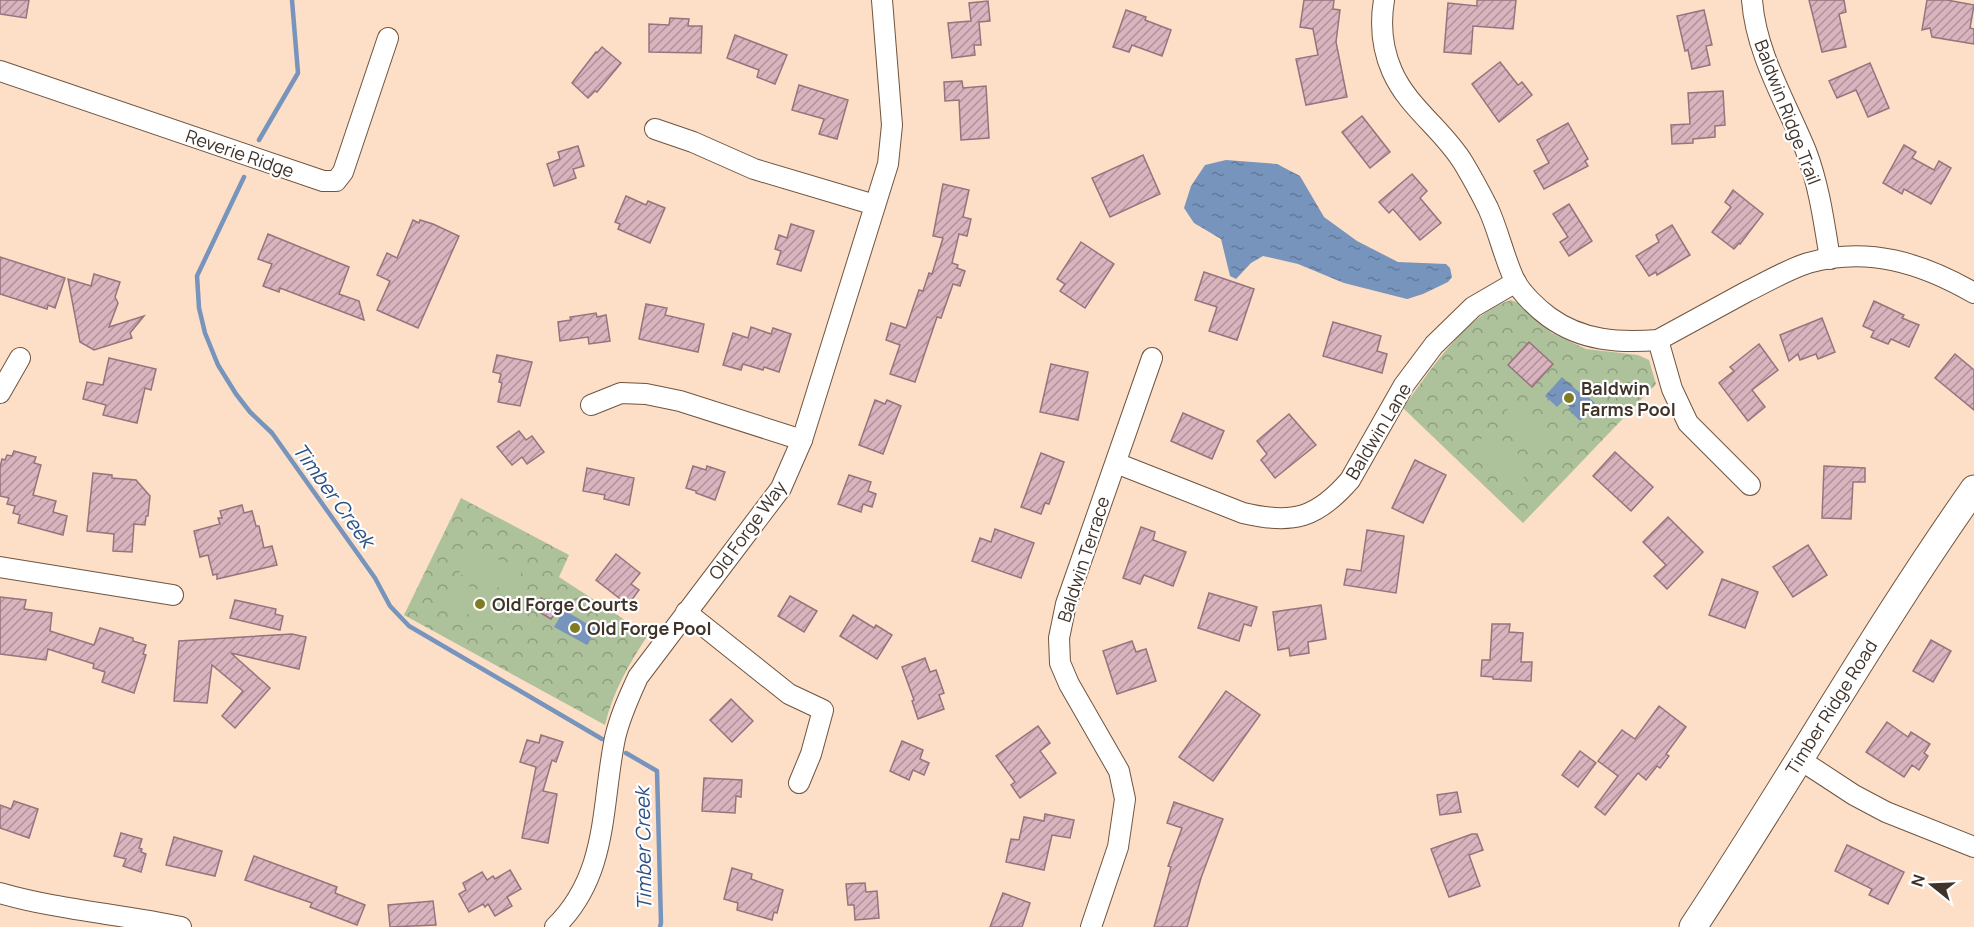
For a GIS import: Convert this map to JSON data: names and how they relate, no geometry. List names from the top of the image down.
{
  "streets": {
    "street": [
      "Baldwin Ridge Trail",
      "Reverie Ridge",
      "Baldwin Lane",
      "Old Forge Way",
      "Baldwin Terrace",
      "Timber Ridge Road"
    ]
  },
  "crossings": [
    ["Baldwin Lane", "Baldwin Terrace"]
  ],
  "water": ["Timber Creek"],
  "places": ["Baldwin Farms Pool", "Old Forge Courts", "Old Forge Pool"],
  "north": "left"
}
